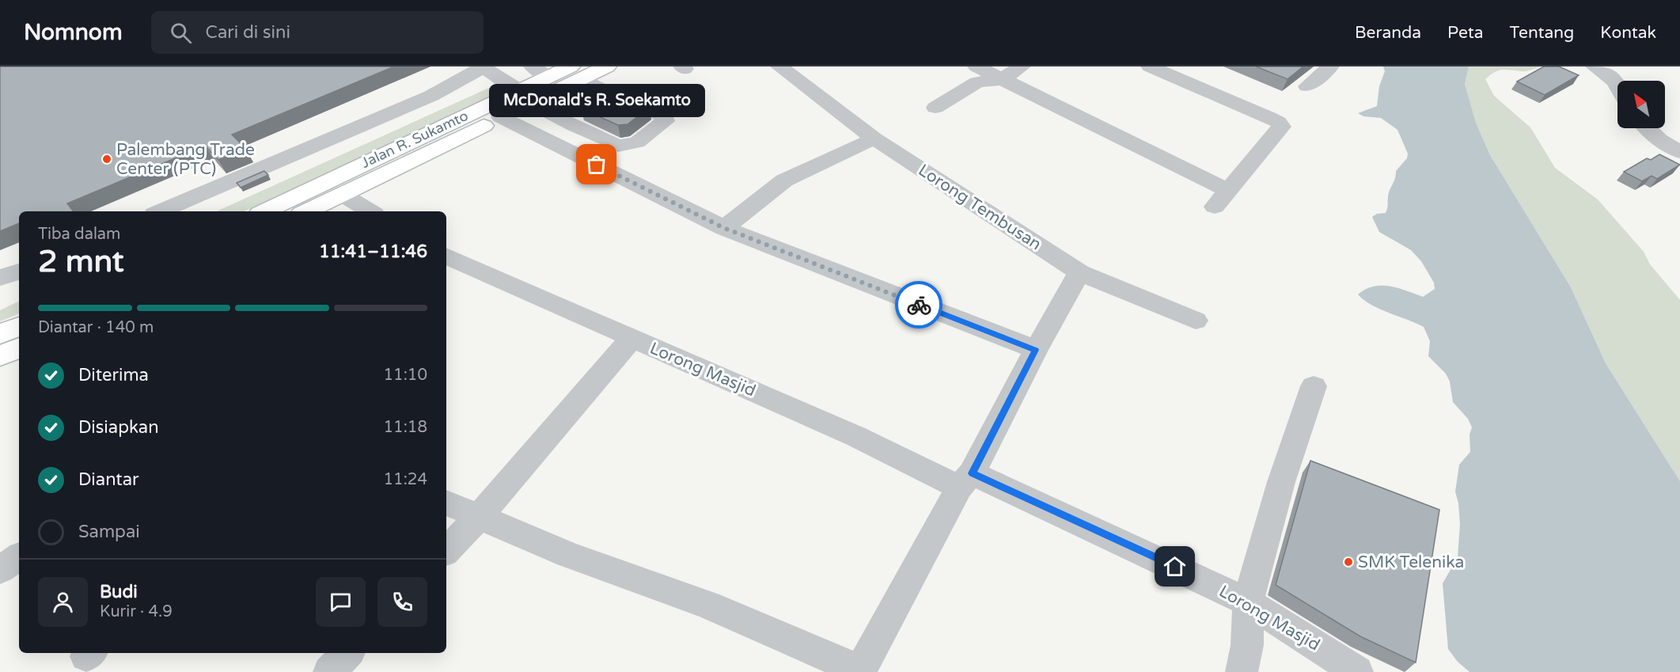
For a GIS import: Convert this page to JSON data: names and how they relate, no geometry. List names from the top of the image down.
{
  "streets": {
    "highway": ["Jalan R. Sukamto"],
    "street": ["Lorong Tembusan", "Lorong Masjid"]
  },
  "places": ["Palembang Trade Center (PTC)", "McDonald's R. Soekamto", "SMK Telenika"],
  "north": "top left",
  "page": {
    "header": "Nomnom",
    "search": "Cari di sini",
    "nav": [
      "Beranda",
      "Peta",
      "Tentang",
      "Kontak"
    ],
    "bubble": "McDonald's R. Soekamto",
    "heading": ["2 mnt", "Tiba dalam", "11:41–11:46"],
    "panel": ["Budi", "Kurir · 4.9"],
    "bar": "Diantar · 140 m",
    "list": [
      ["Diterima", "11:10"],
      ["Disiapkan", "11:18"],
      ["Diantar", "11:24"],
      "Sampai"
    ]
  }
}
